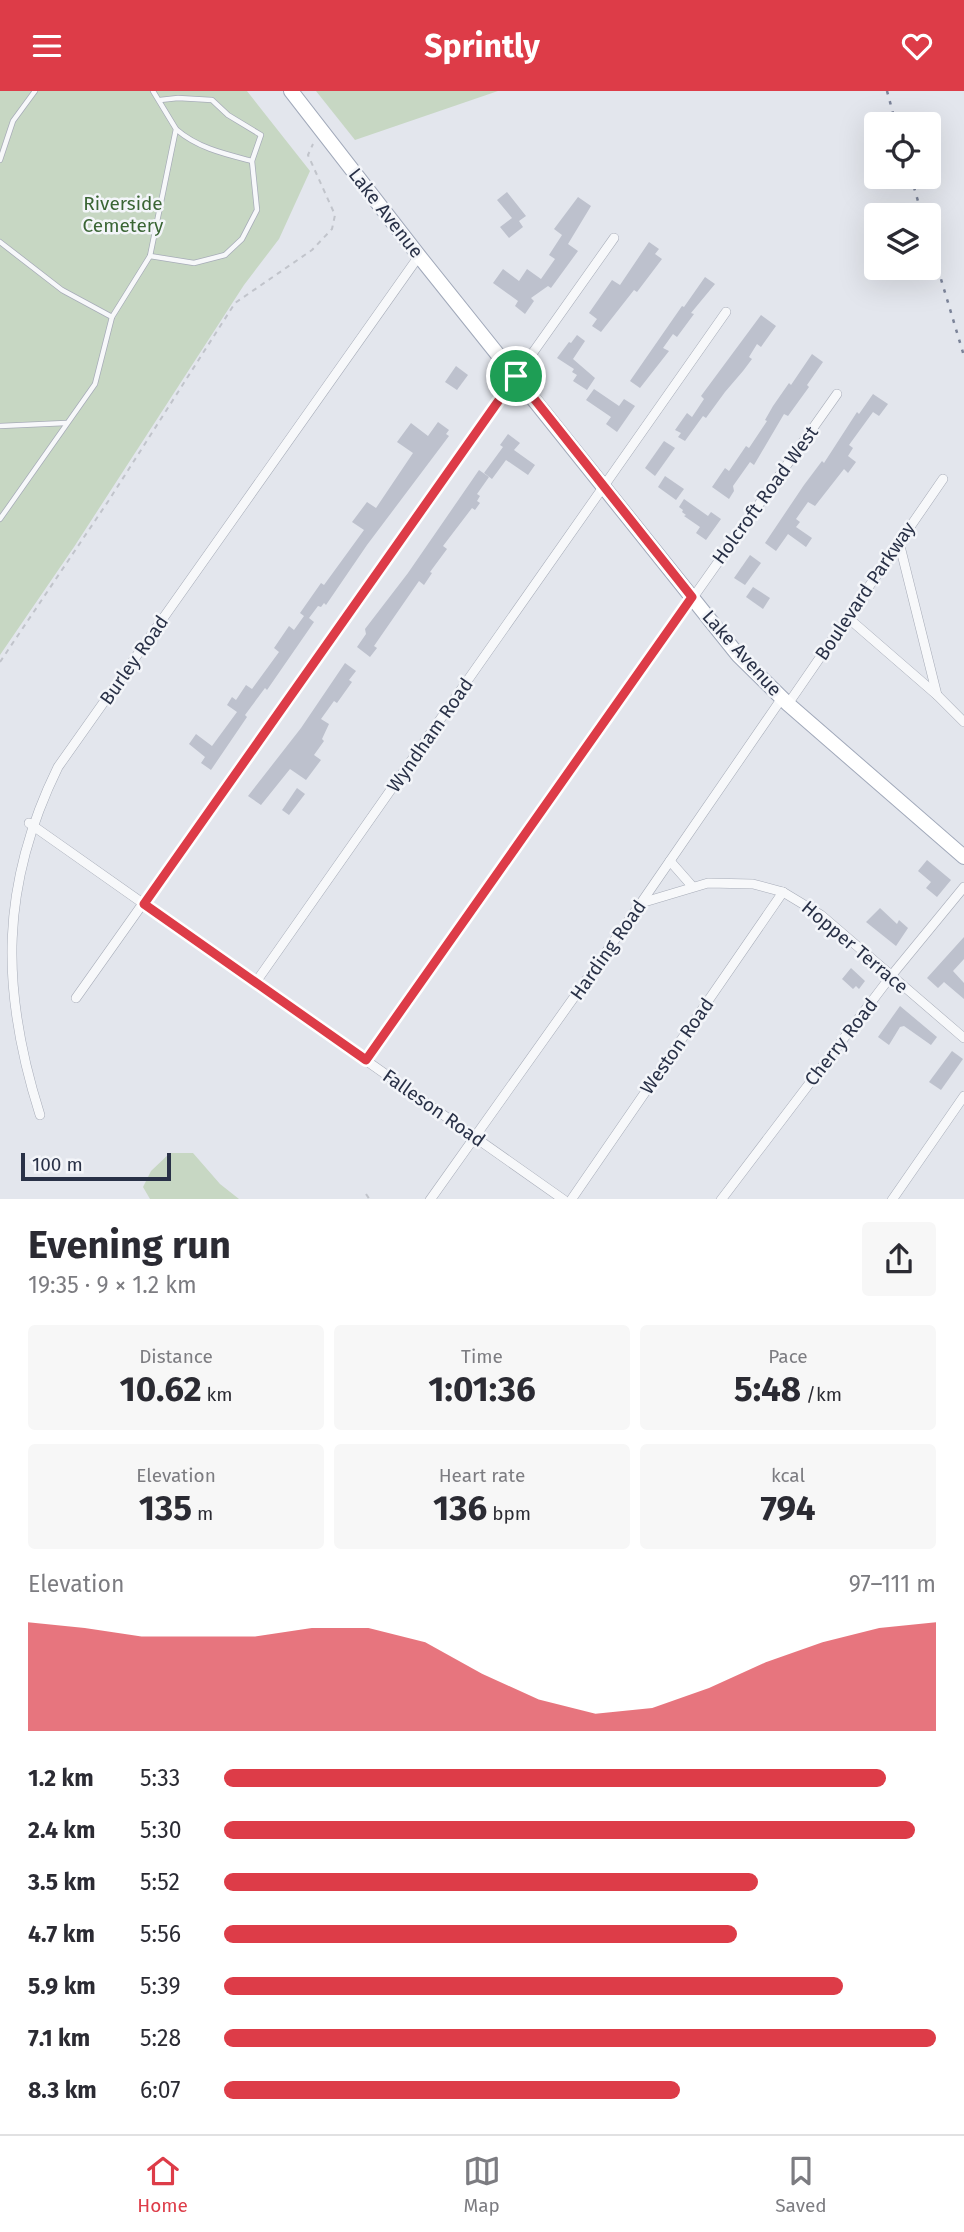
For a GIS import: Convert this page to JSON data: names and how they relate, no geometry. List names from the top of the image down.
{
  "streets": {
    "main road": ["Lake Avenue"],
    "street": [
      "Holcroft Road West",
      "Boulevard Parkway",
      "Burley Road",
      "Wyndham Road",
      "Hopper Terrace",
      "Harding Road",
      "Cherry Road",
      "Weston Road",
      "Falleson Road"
    ]
  },
  "crossings": [
    ["Lake Avenue", "Holcroft Road West"],
    ["Lake Avenue", "Boulevard Parkway"],
    ["Lake Avenue", "Burley Road"],
    ["Lake Avenue", "Wyndham Road"],
    ["Lake Avenue", "Harding Road"],
    ["Holcroft Road West", "Falleson Road"],
    ["Boulevard Parkway", "Harding Road"],
    ["Burley Road", "Falleson Road"],
    ["Wyndham Road", "Falleson Road"],
    ["Hopper Terrace", "Harding Road"],
    ["Hopper Terrace", "Cherry Road"],
    ["Hopper Terrace", "Weston Road"],
    ["Harding Road", "Falleson Road"]
  ],
  "parks": ["Riverside Cemetery"],
  "scale_bar": "100 m",
  "page": {
    "header": "Sprintly",
    "scale": "100 m",
    "heading": ["Evening run", "19:35 · 9 × 1.2 km"],
    "stats": [
      ["Distance", "10.62 km"],
      ["Time", "1:01:36"],
      ["Pace", "5:48 /km"],
      ["Elevation", "135 m"],
      ["Heart rate", "136 bpm"],
      ["kcal", "794"]
    ],
    "chart": ["Elevation", "97–111 m"],
    "list": [
      {
        "name": "1.2 km",
        "note": "5:33"
      },
      {
        "name": "2.4 km",
        "note": "5:30"
      },
      {
        "name": "3.5 km",
        "note": "5:52"
      },
      {
        "name": "4.7 km",
        "note": "5:56"
      },
      {
        "name": "5.9 km",
        "note": "5:39"
      },
      {
        "name": "7.1 km",
        "note": "5:28"
      },
      {
        "name": "8.3 km",
        "note": "6:07"
      }
    ],
    "tabs": ["Home", "Map", "Saved"]
  }
}
